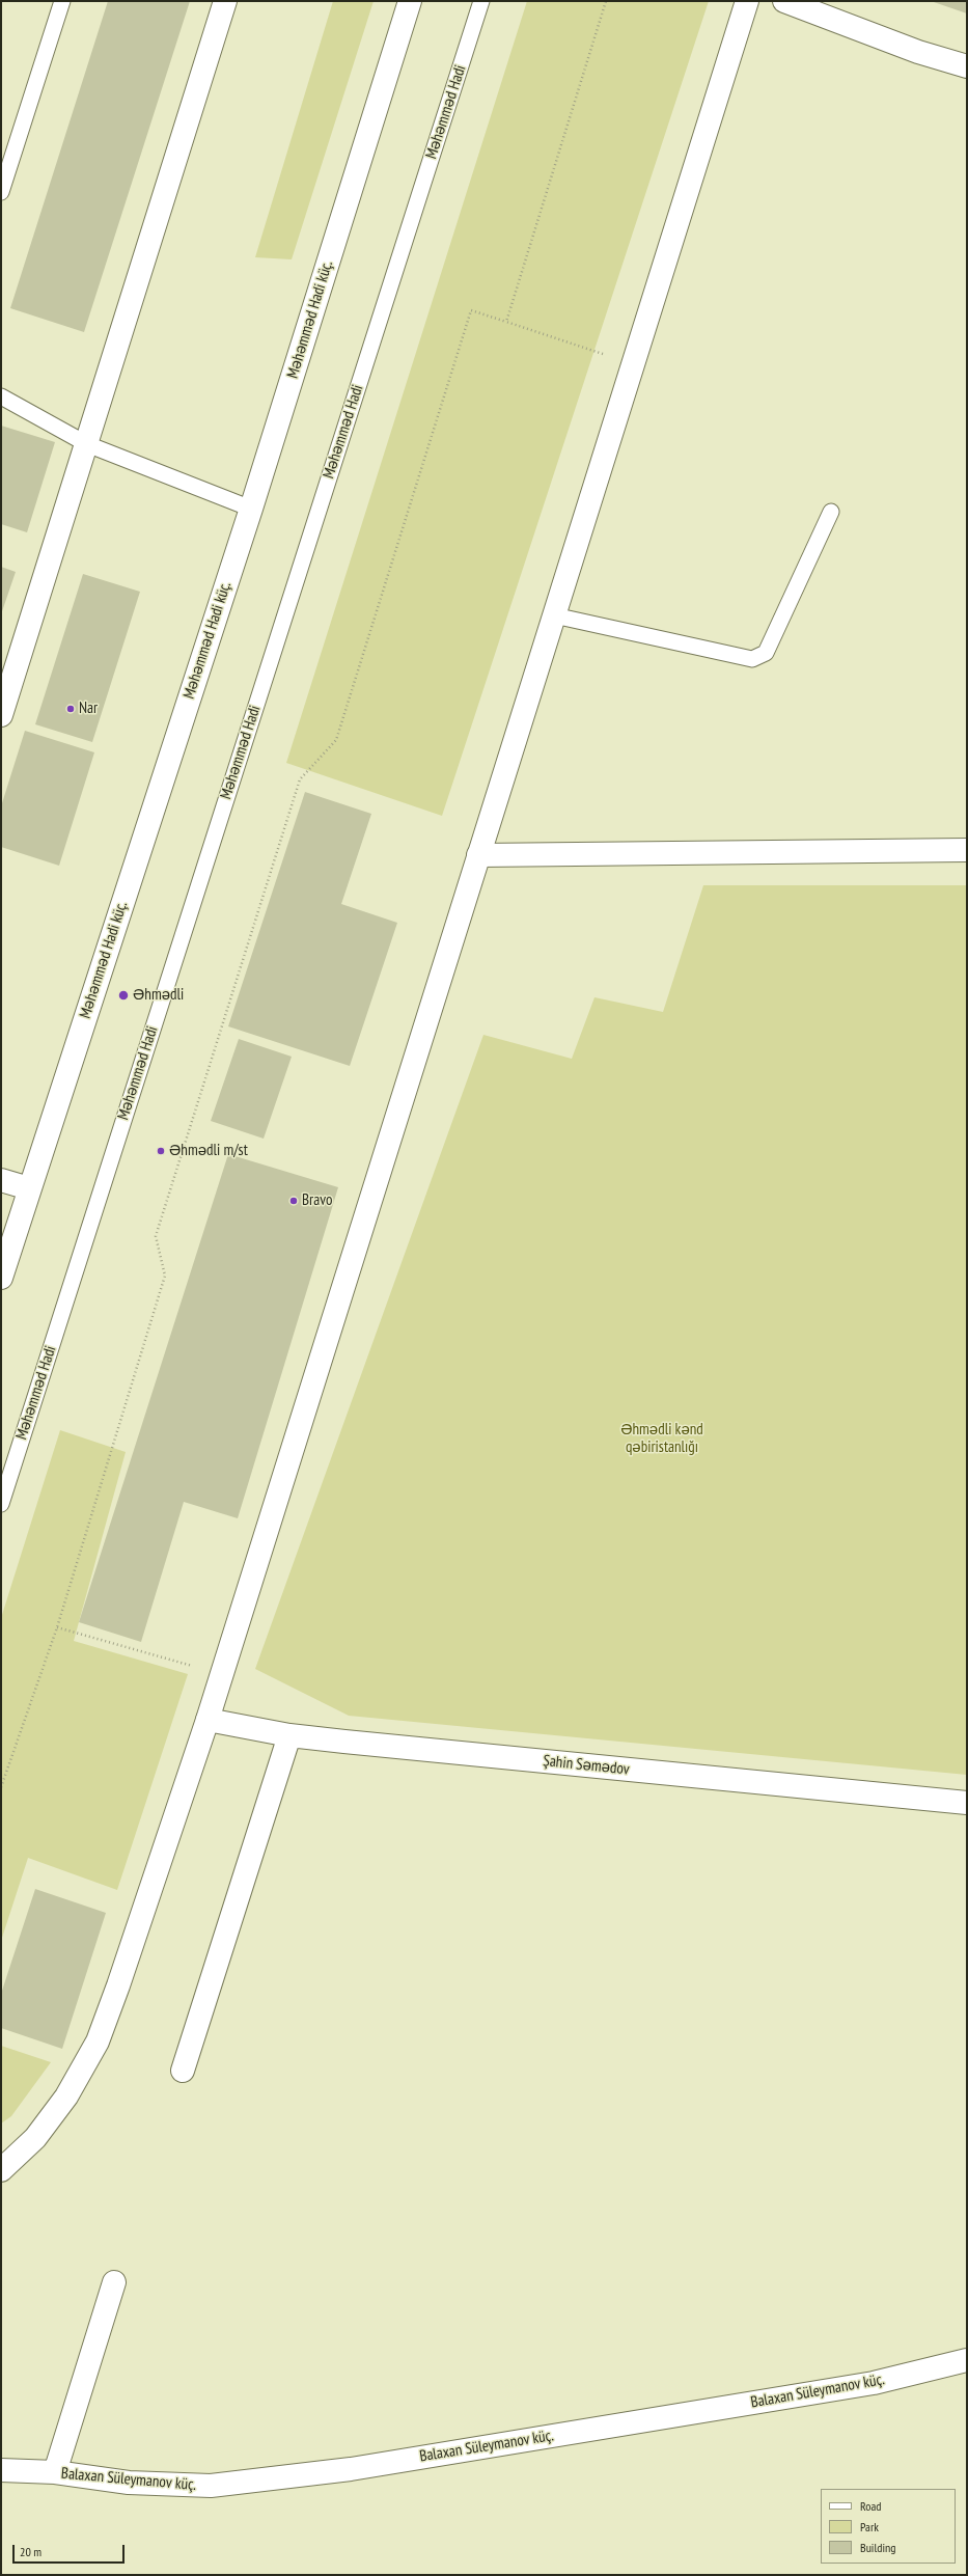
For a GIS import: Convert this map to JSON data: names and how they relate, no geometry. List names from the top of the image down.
{
  "streets": {
    "street": ["Məhəmməd Hadi küç.", "Şahin Səmədov", "Balaxan Süleymanov küç."],
    "lane": ["Məhəmməd Hadi"]
  },
  "parks": ["Əhmədli kənd qəbiristanlığı"],
  "places": [
    "Nar",
    "Əhmədli",
    "Əhmədli m/st",
    "Bravo"
  ],
  "legend": ["Road", "Park", "Building"],
  "scale_bar": "20 m"
}
